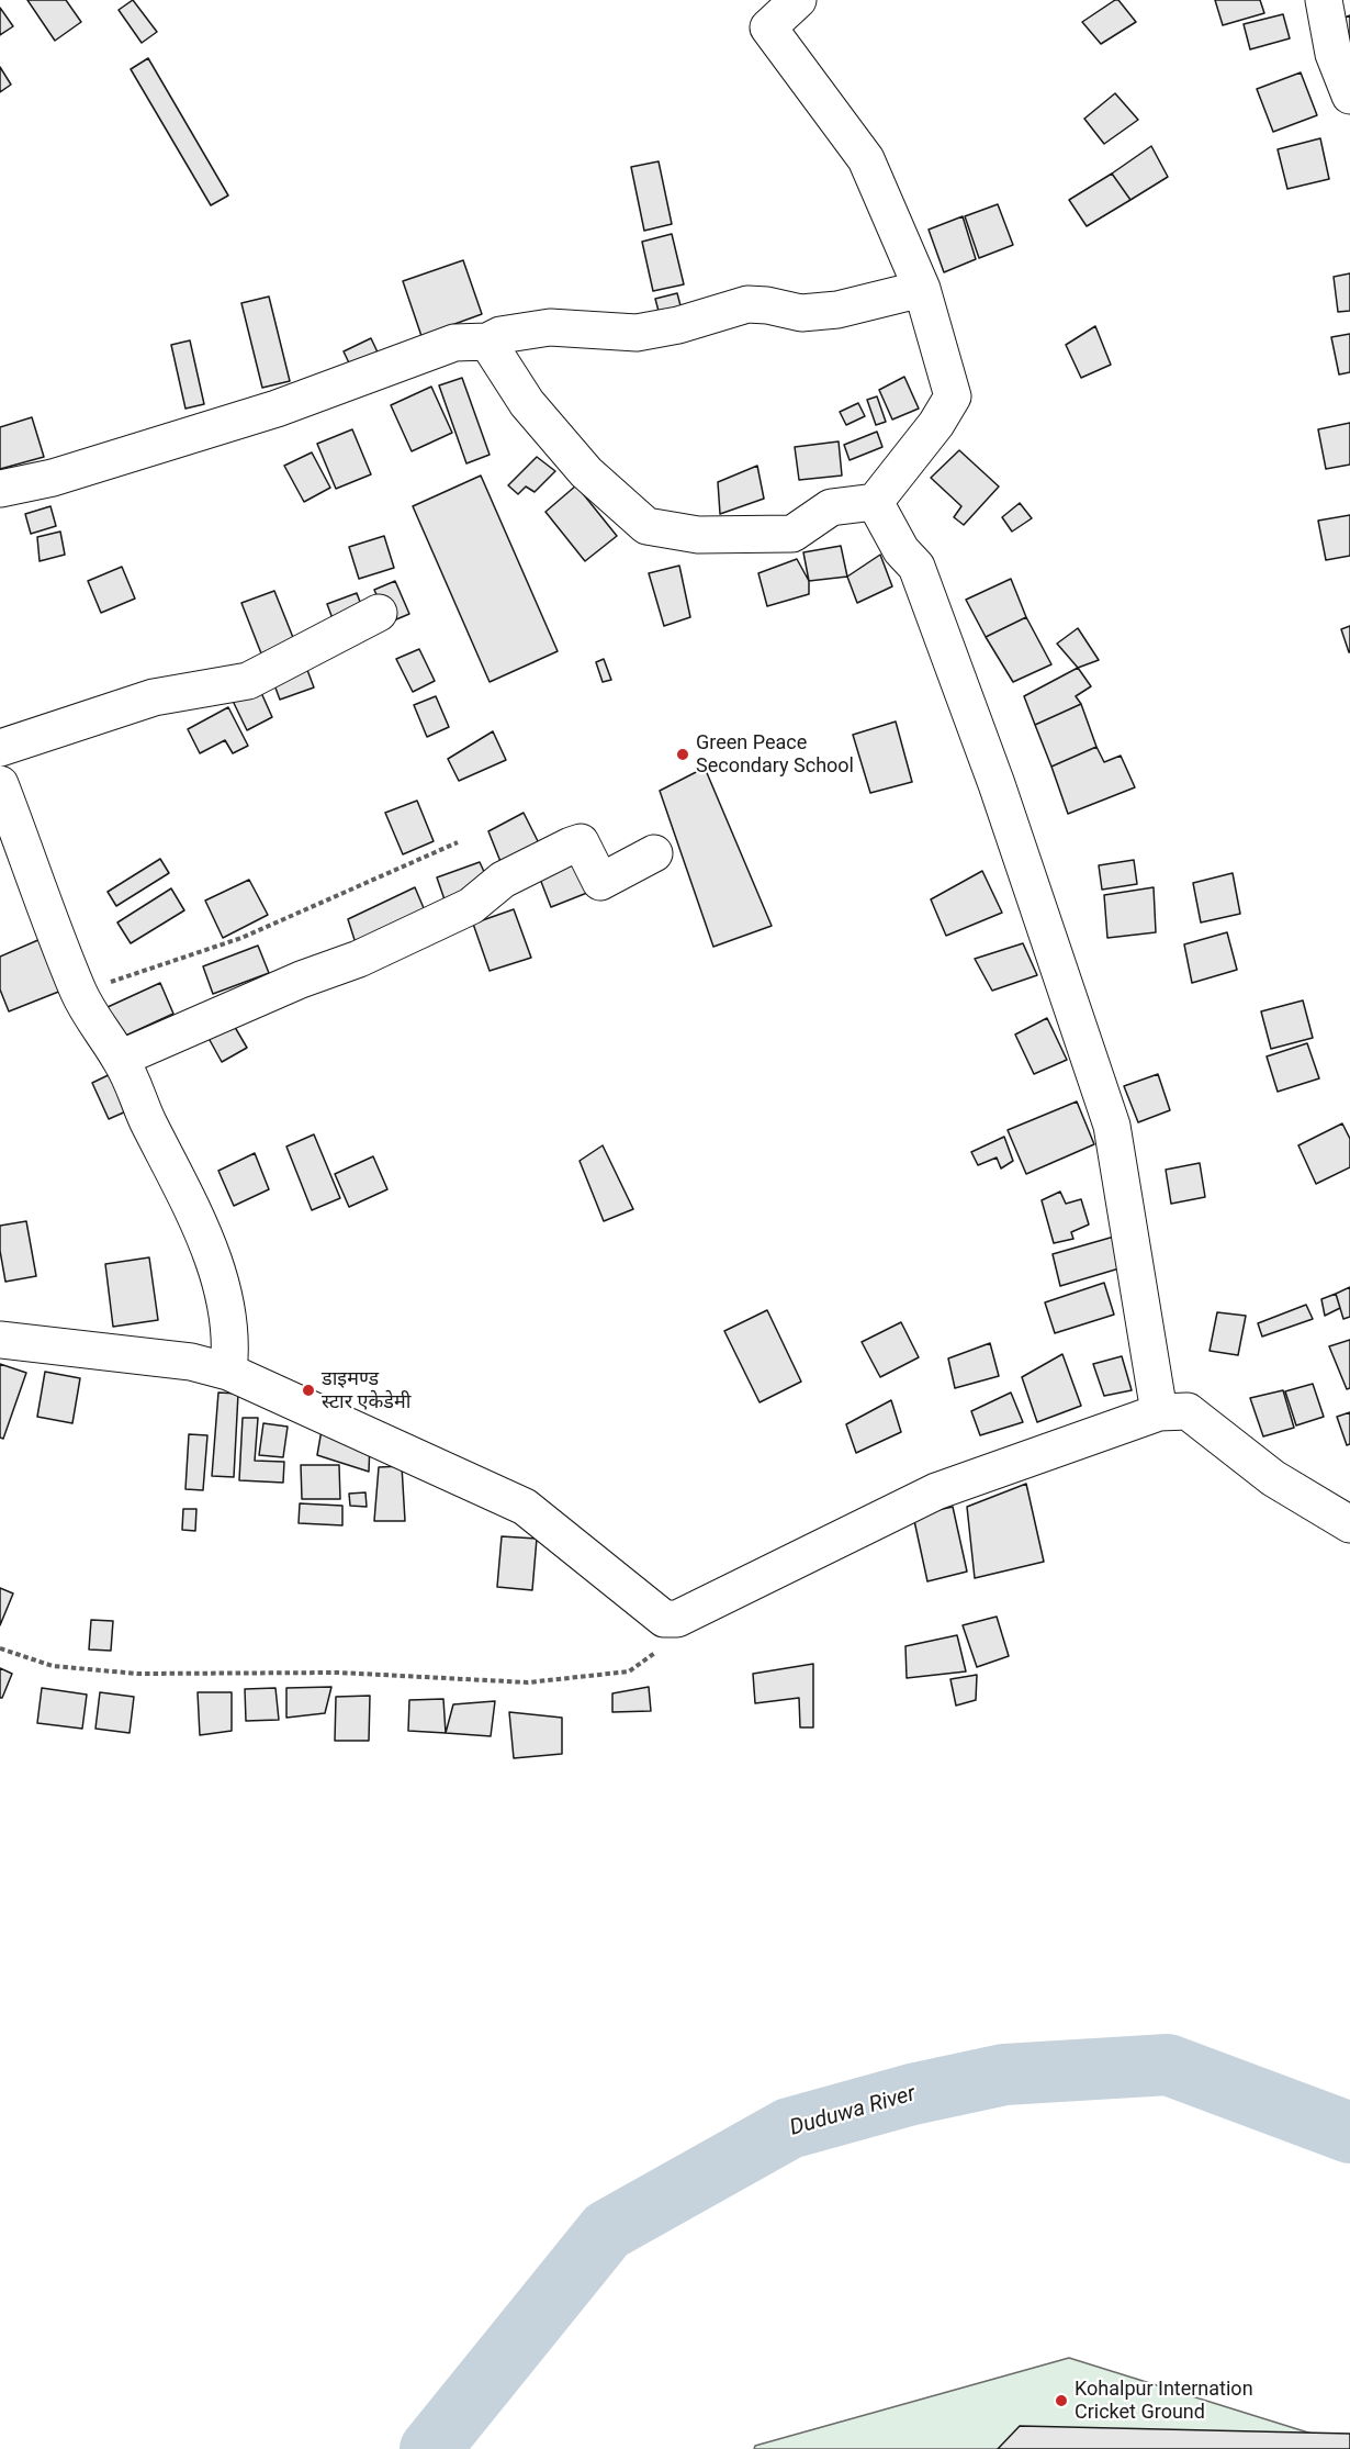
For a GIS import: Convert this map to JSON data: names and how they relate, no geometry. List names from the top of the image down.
{
  "water": ["Duduwa River"],
  "places": ["Green Peace Secondary School", "डाइमण्ड स्टार एकेडेमी", "Kohalpur Internation Cricket Ground"]
}
